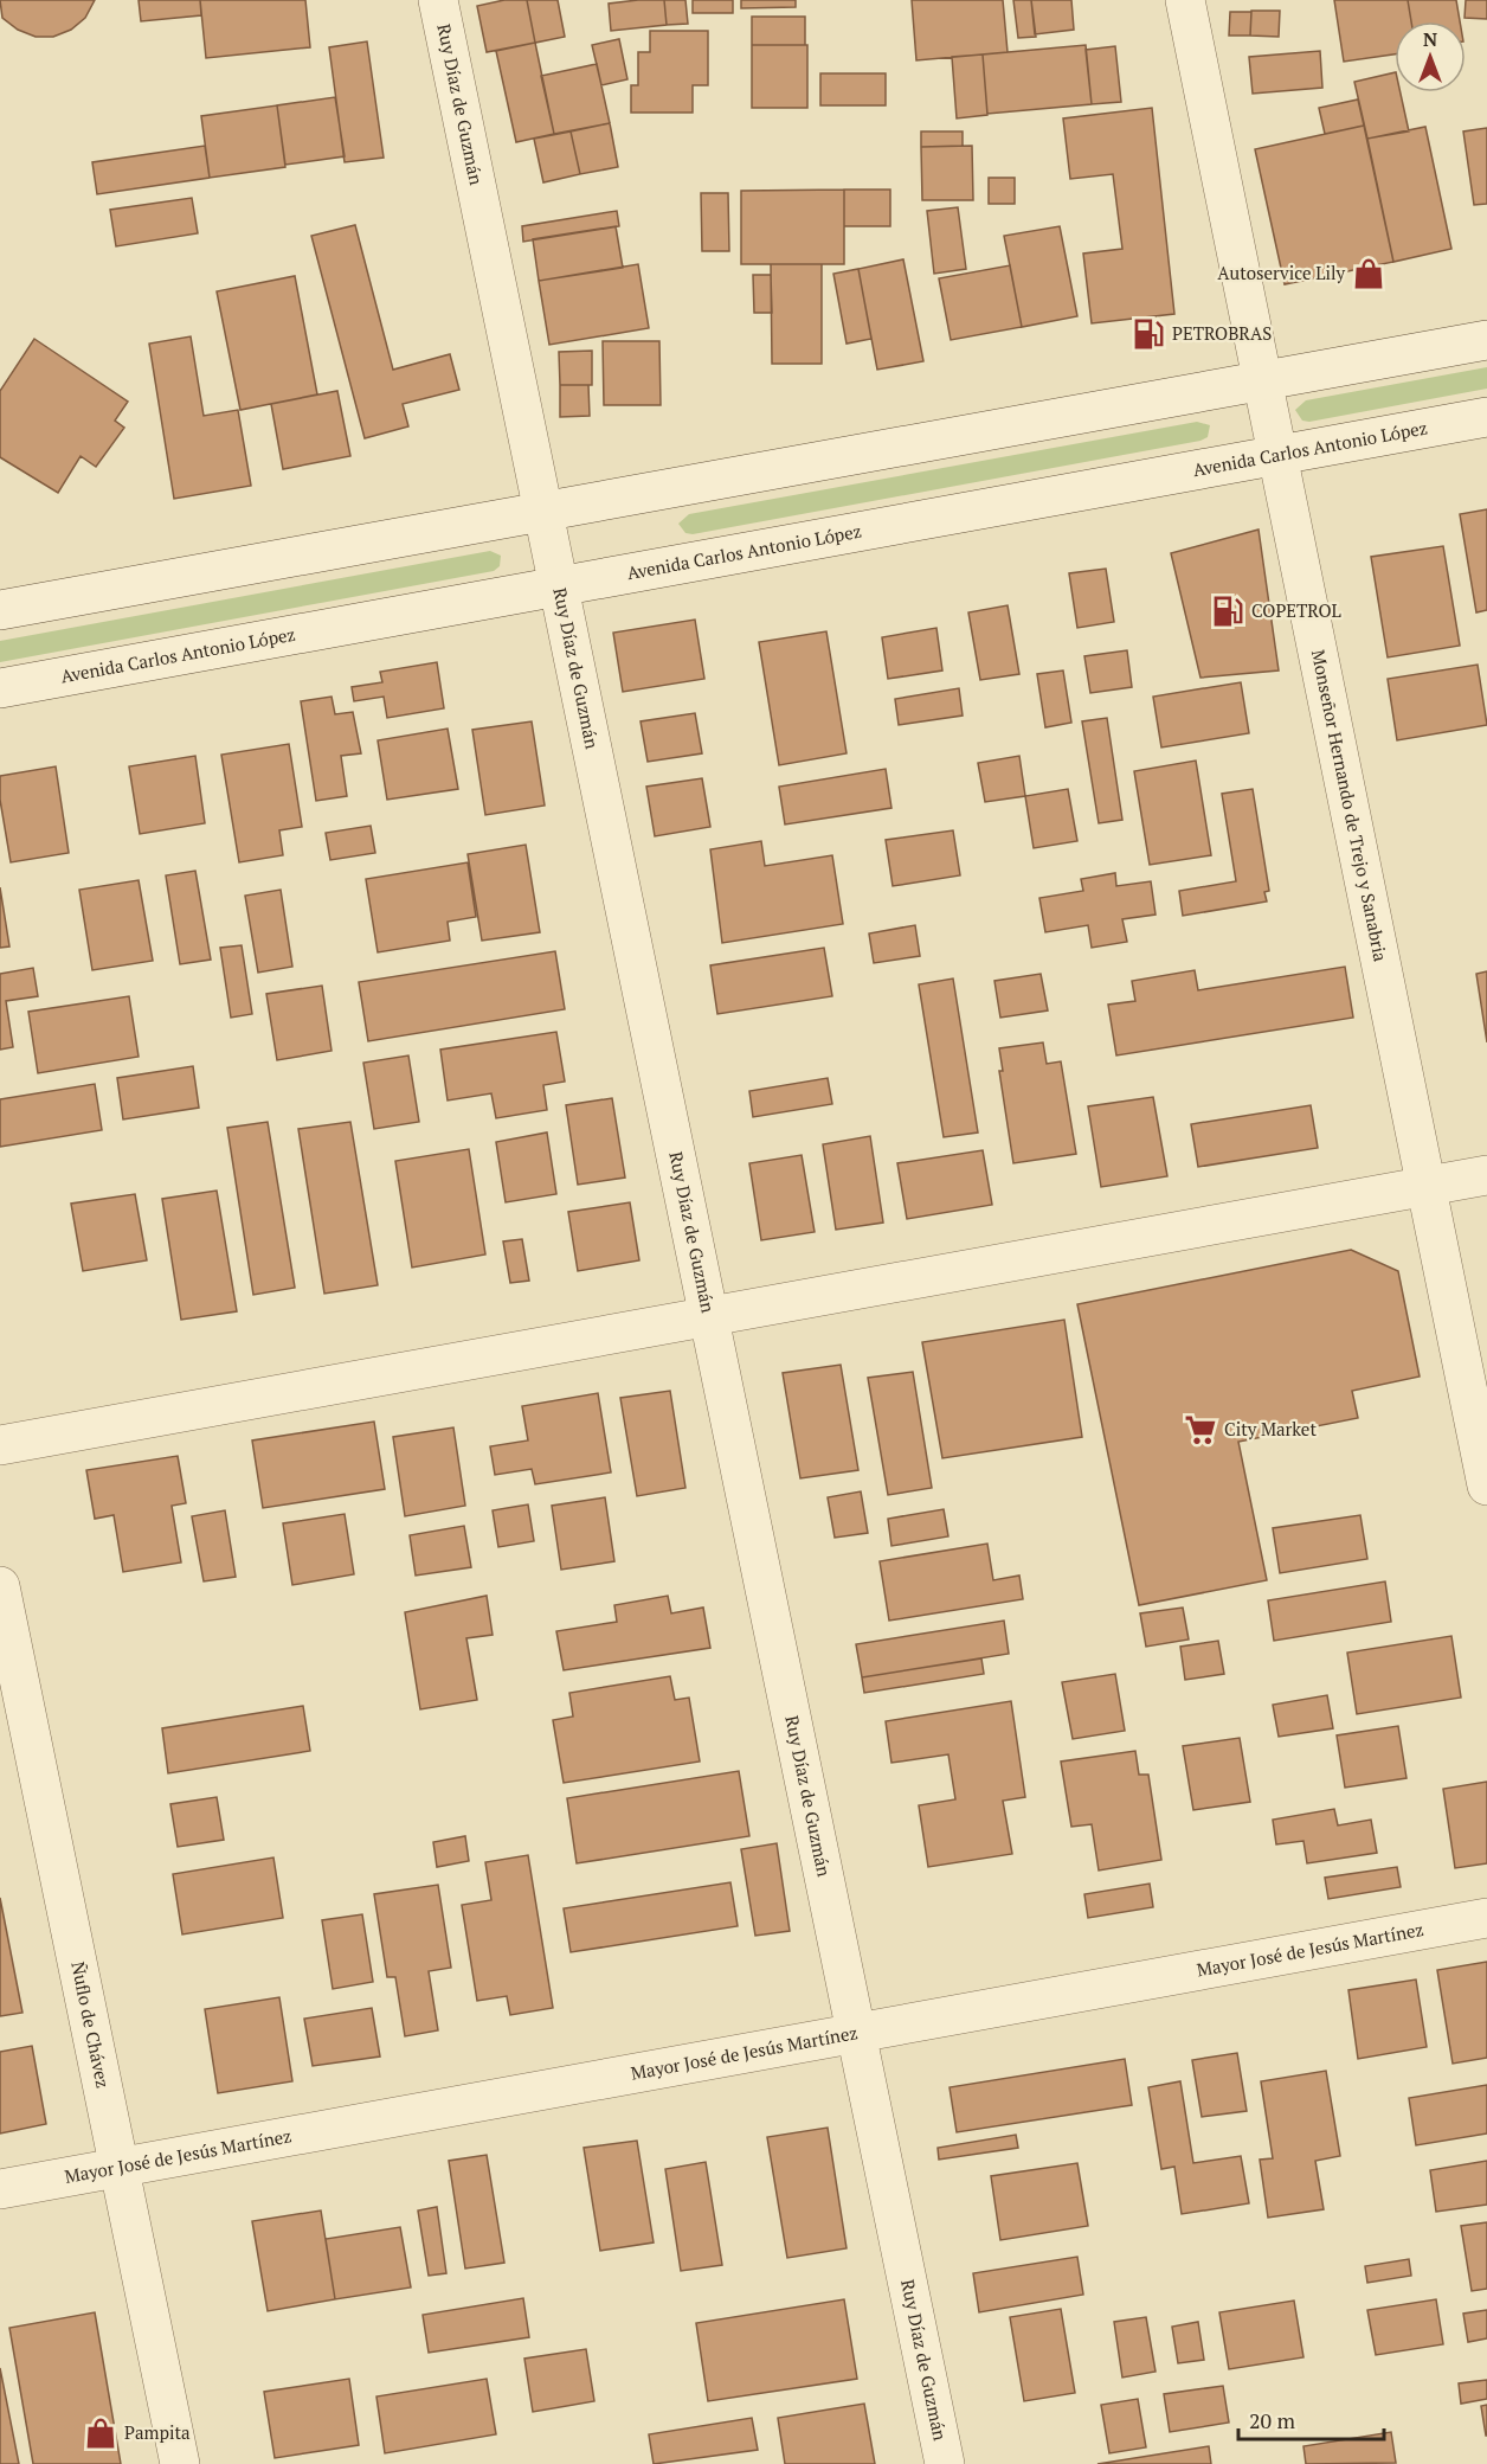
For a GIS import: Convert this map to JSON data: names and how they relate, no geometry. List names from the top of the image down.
{
  "streets": {
    "street": [
      "Ruy Díaz de Guzmán",
      "Avenida Carlos Antonio López",
      "Monseñor Hernando de Trejo y Sanabria",
      "Mayor José de Jesús Martínez",
      "Ñuflo de Chávez"
    ]
  },
  "crossings": [
    ["Ruy Díaz de Guzmán", "Avenida Carlos Antonio López"],
    ["Ruy Díaz de Guzmán", "Mayor José de Jesús Martínez"],
    ["Avenida Carlos Antonio López", "Monseñor Hernando de Trejo y Sanabria"],
    ["Mayor José de Jesús Martínez", "Ñuflo de Chávez"]
  ],
  "places": {
    "shop": ["Autoservice Lily", "Pampita"],
    "fuel station": ["PETROBRAS", "COPETROL"],
    "supermarket": ["City Market"]
  },
  "scale_bar": "20 m",
  "north": "top"
}
